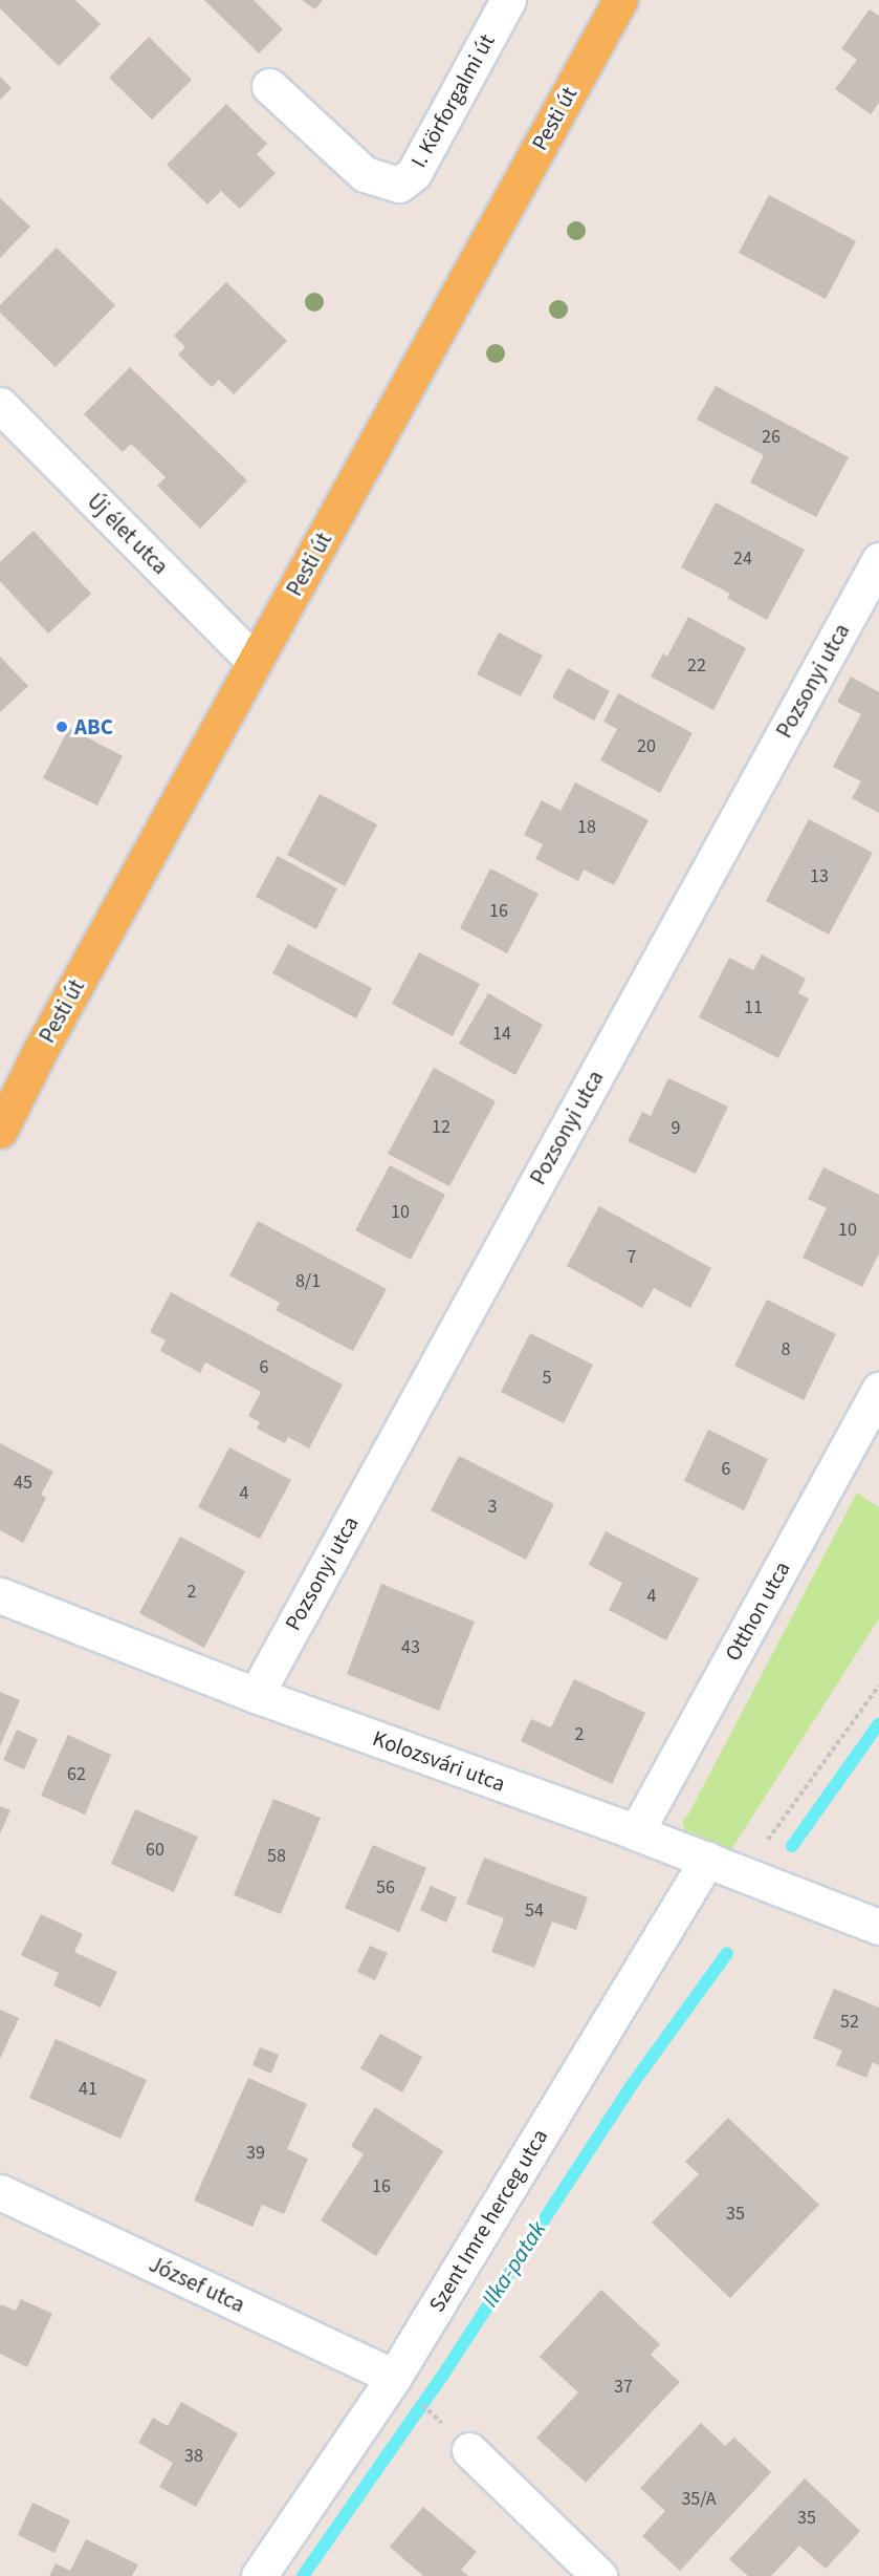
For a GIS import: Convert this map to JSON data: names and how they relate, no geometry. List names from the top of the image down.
{
  "streets": {
    "main road": ["Pesti út"],
    "street": [
      "I. Körforgalmi út",
      "Új élet utca",
      "Pozsonyi utca",
      "Otthon utca",
      "Kolozsvári utca",
      "Szent Imre herceg utca",
      "József utca"
    ]
  },
  "crossings": [
    ["Pesti út", "Új élet utca"],
    ["Pozsonyi utca", "Kolozsvári utca"],
    ["Otthon utca", "Kolozsvári utca"],
    ["Kolozsvári utca", "Szent Imre herceg utca"],
    ["Szent Imre herceg utca", "József utca"]
  ],
  "water": ["Ilka-patak"],
  "places": ["ABC"],
  "house_numbers": [
    "26",
    "24",
    "22",
    "20",
    "18",
    "13",
    "16",
    "11",
    "14",
    "12",
    "9",
    "10",
    "10",
    "7",
    "8/1",
    "8",
    "6",
    "5",
    "6",
    "45",
    "4",
    "3",
    "2",
    "4",
    "43",
    "2",
    "62",
    "60",
    "58",
    "56",
    "54",
    "52",
    "41",
    "39",
    "16",
    "35",
    "37",
    "38",
    "35/A",
    "35"
  ]
}
